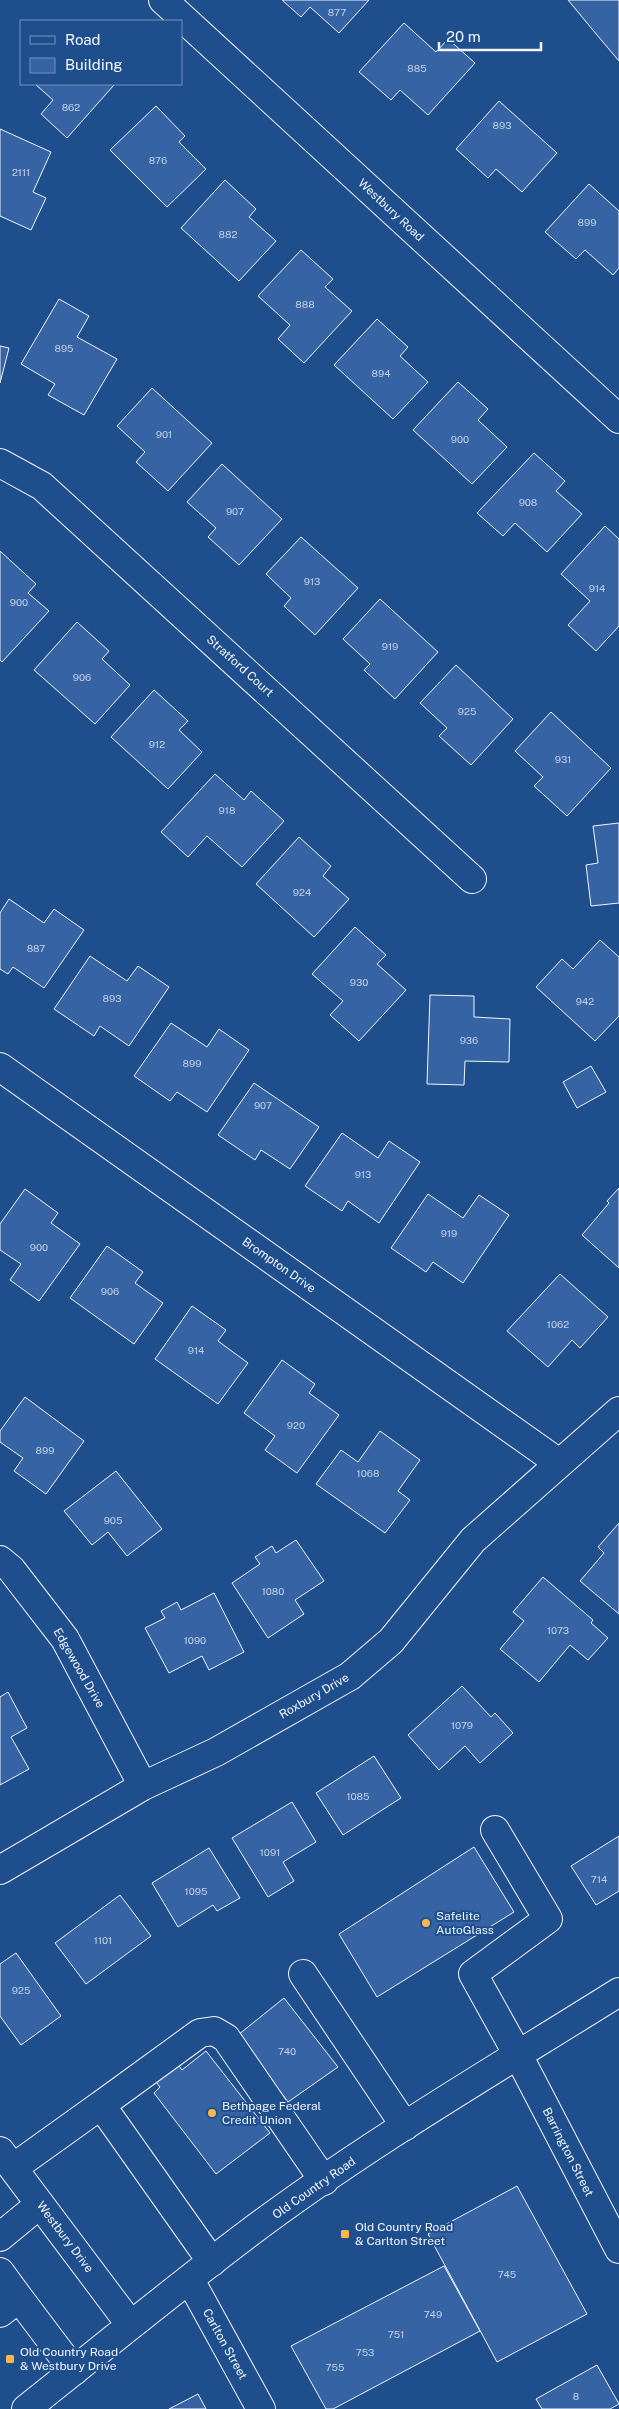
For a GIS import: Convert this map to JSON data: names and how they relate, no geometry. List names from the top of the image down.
{
  "streets": {
    "street": [
      "Westbury Road",
      "Stratford Court",
      "Brompton Drive",
      "Edgewood Drive",
      "Roxbury Drive",
      "Barrington Street",
      "Old Country Road",
      "Westbury Drive",
      "Carlton Street"
    ]
  },
  "crossings": [
    ["Brompton Drive", "Roxbury Drive"],
    ["Edgewood Drive", "Roxbury Drive"],
    ["Barrington Street", "Old Country Road"],
    ["Old Country Road", "Westbury Drive"],
    ["Old Country Road", "Carlton Street"]
  ],
  "places": {
    "other": ["Safelite AutoGlass", "Bethpage Federal Credit Union"],
    "transit": ["Old Country Road & Carlton Street", "Old Country Road & Westbury Drive"]
  },
  "house_numbers": [
    "877",
    "885",
    "862",
    "893",
    "876",
    "2111",
    "899",
    "882",
    "888",
    "895",
    "894",
    "901",
    "900",
    "908",
    "907",
    "913",
    "914",
    "900",
    "919",
    "906",
    "925",
    "912",
    "931",
    "918",
    "924",
    "887",
    "930",
    "893",
    "942",
    "936",
    "899",
    "907",
    "913",
    "919",
    "900",
    "906",
    "1062",
    "914",
    "920",
    "899",
    "1068",
    "905",
    "1080",
    "1073",
    "1090",
    "1079",
    "1085",
    "1091",
    "714",
    "1095",
    "1101",
    "925",
    "740",
    "745",
    "749",
    "751",
    "753",
    "755",
    "8"
  ],
  "legend": ["Road", "Building"],
  "scale_bar": "20 m"
}
